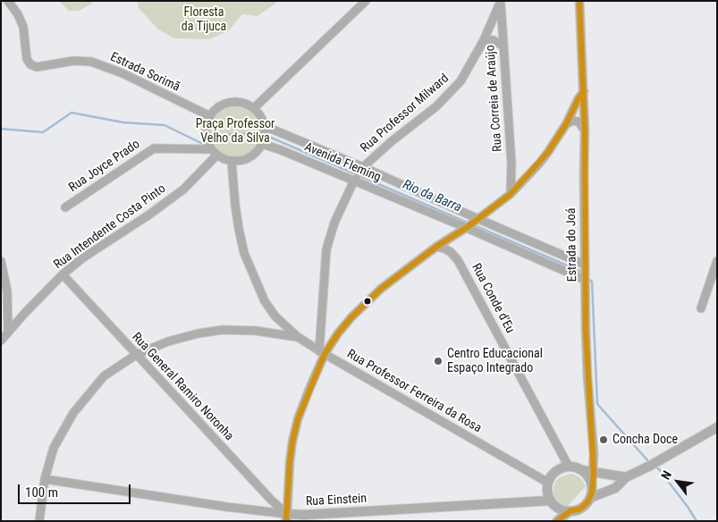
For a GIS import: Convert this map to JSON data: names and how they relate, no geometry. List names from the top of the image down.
{
  "streets": {
    "street": [
      "Estrada Sorimã",
      "Rua Correia de Araújo",
      "Rua Professor Milward",
      "Avenida Fleming",
      "Rua Joyce Prado",
      "Rua Intendente Costa Pinto",
      "Estrada do Joá",
      "Rua Conde d'Eu",
      "Rua General Ramiro Noronha",
      "Rua Professor Ferreira da Rosa",
      "Rua Einstein"
    ]
  },
  "crossings": [
    ["Estrada Sorimã", "Avenida Fleming"],
    ["Estrada Sorimã", "Rua Joyce Prado"],
    ["Estrada Sorimã", "Rua Intendente Costa Pinto"],
    ["Estrada Sorimã", "Rua Professor Ferreira da Rosa"],
    ["Rua Correia de Araújo", "Rua Professor Milward"],
    ["Rua Professor Milward", "Avenida Fleming"],
    ["Rua Professor Milward", "Rua Professor Ferreira da Rosa"],
    ["Avenida Fleming", "Rua Joyce Prado"],
    ["Avenida Fleming", "Rua Intendente Costa Pinto"],
    ["Avenida Fleming", "Estrada do Joá"],
    ["Avenida Fleming", "Rua Professor Ferreira da Rosa"],
    ["Rua Joyce Prado", "Rua Intendente Costa Pinto"],
    ["Rua Joyce Prado", "Rua Professor Ferreira da Rosa"],
    ["Rua Intendente Costa Pinto", "Rua General Ramiro Noronha"],
    ["Rua Intendente Costa Pinto", "Rua Professor Ferreira da Rosa"],
    ["Estrada do Joá", "Rua Conde d'Eu"],
    ["Estrada do Joá", "Rua Professor Ferreira da Rosa"],
    ["Estrada do Joá", "Rua Einstein"],
    ["Rua Conde d'Eu", "Rua Professor Ferreira da Rosa"],
    ["Rua Conde d'Eu", "Rua Einstein"],
    ["Rua General Ramiro Noronha", "Rua Einstein"],
    ["Rua Professor Ferreira da Rosa", "Rua Einstein"]
  ],
  "water": ["Rio da Barra"],
  "parks": ["Floresta da Tijuca", "Praça Professor Velho da Silva"],
  "places": ["Centro Educacional Espaço Integrado", "Concha Doce"],
  "scale_bar": "100 m",
  "north": "top left"
}
